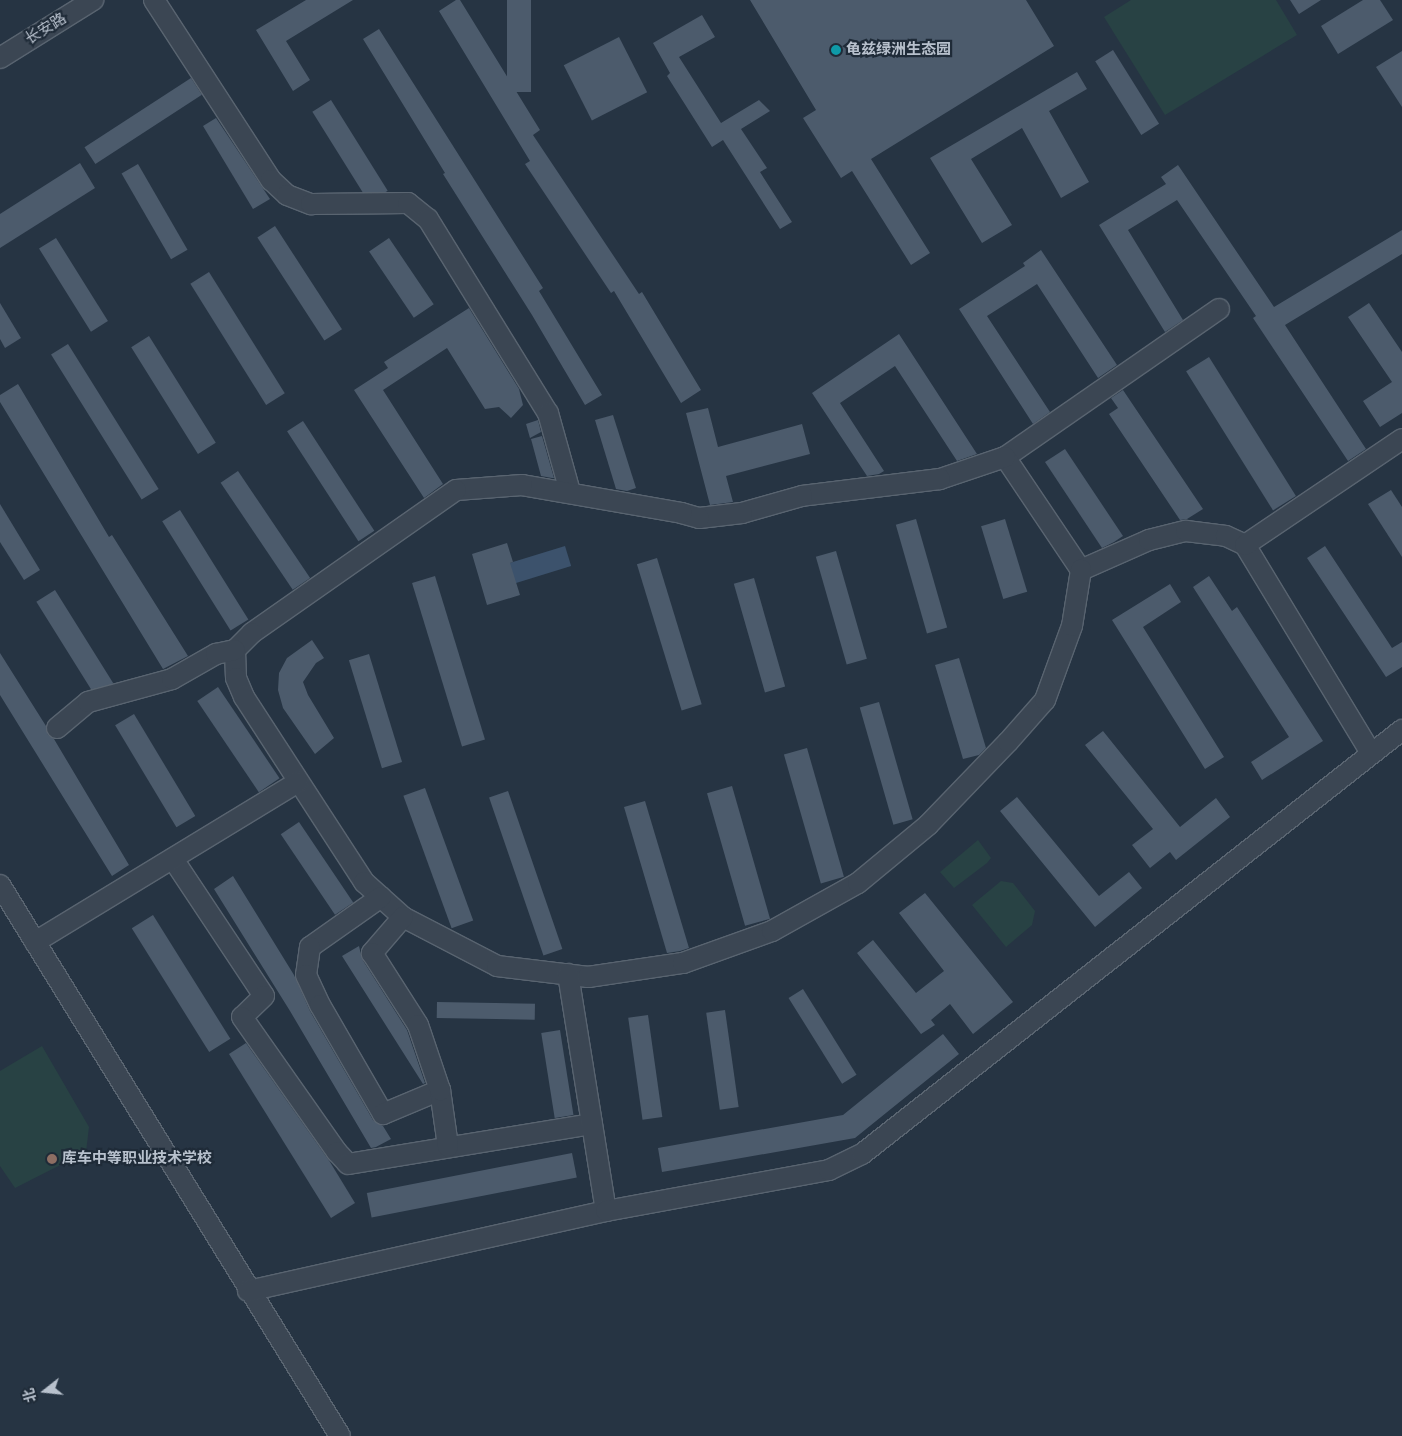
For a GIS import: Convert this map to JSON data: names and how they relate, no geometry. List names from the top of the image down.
{
  "streets": {
    "street": ["长安路"]
  },
  "places": ["龟兹绿洲生态园", "库车中等职业技术学校"],
  "north": "left"
}
